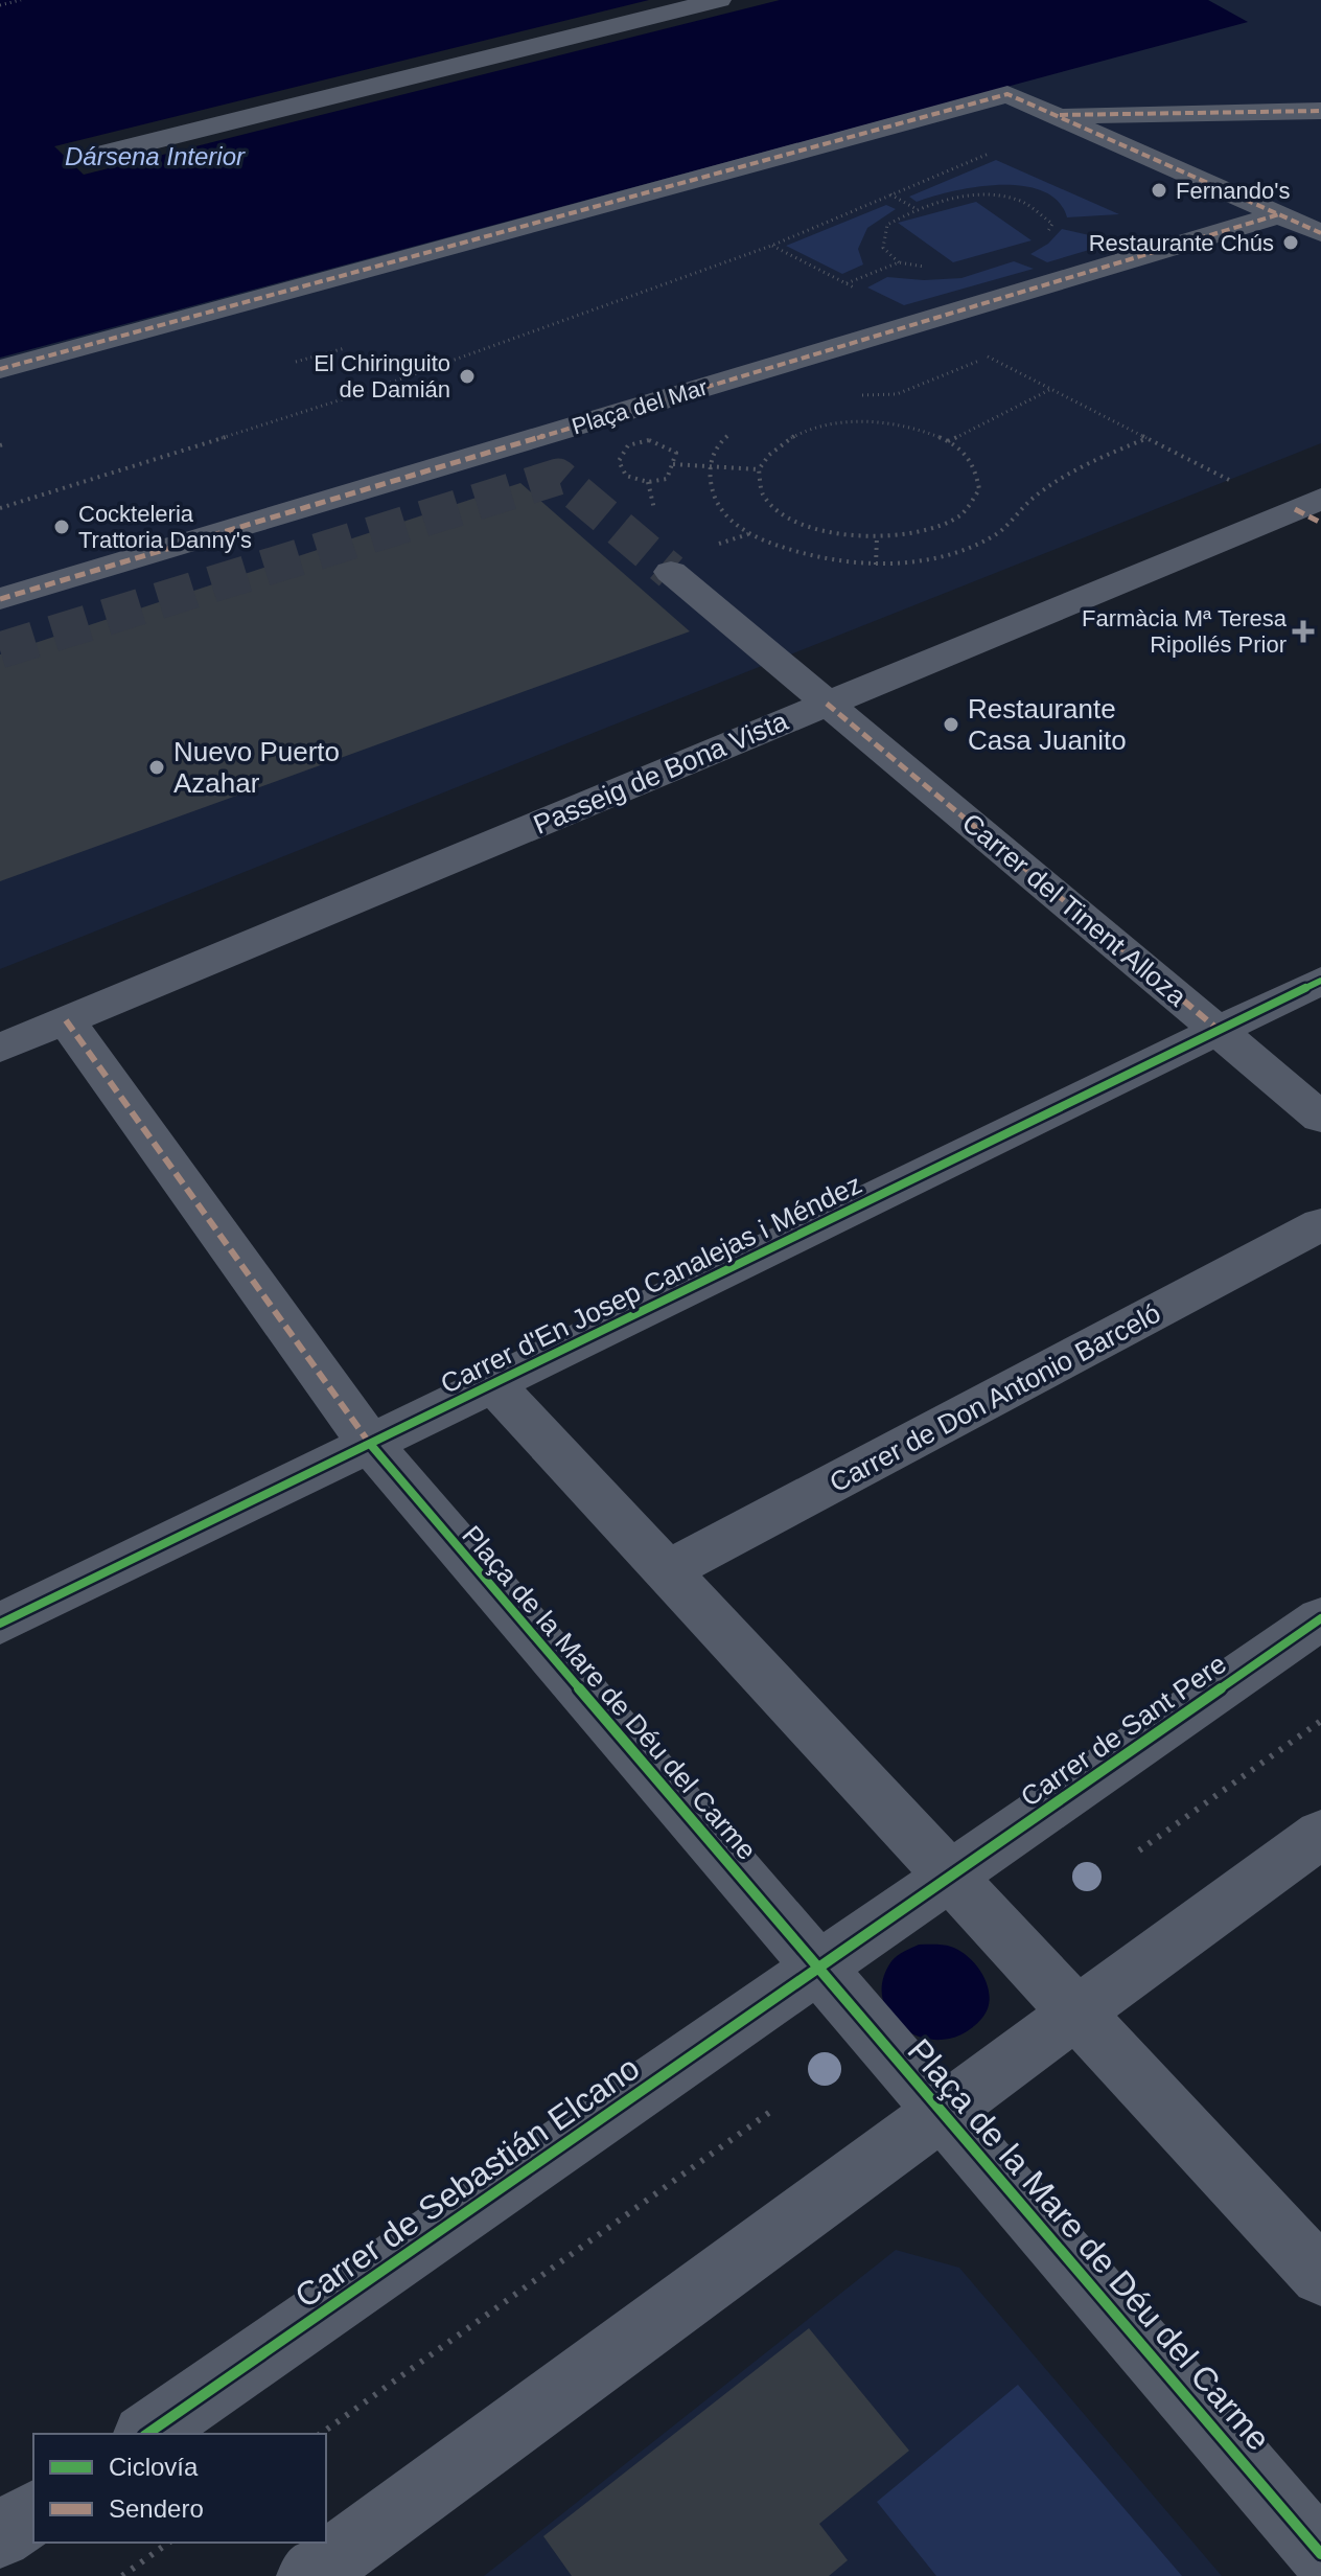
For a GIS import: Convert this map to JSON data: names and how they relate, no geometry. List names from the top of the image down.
{
  "streets": {
    "street": [
      "Plaça del Mar",
      "Passeig de Bona Vista",
      "Carrer del Tinent Alloza",
      "Carrer d'En Josep Canalejas i Méndez",
      "Carrer de Don Antonio Barceló",
      "Plaça de la Mare de Déu del Carme",
      "Carrer de Sant Pere",
      "Carrer de Sebastián Elcano"
    ]
  },
  "crossings": [
    ["Passeig de Bona Vista", "Carrer del Tinent Alloza"],
    ["Passeig de Bona Vista", "Plaça de la Mare de Déu del Carme"],
    ["Carrer del Tinent Alloza", "Carrer d'En Josep Canalejas i Méndez"],
    ["Carrer d'En Josep Canalejas i Méndez", "Plaça de la Mare de Déu del Carme"],
    ["Plaça de la Mare de Déu del Carme", "Carrer de Sebastián Elcano"]
  ],
  "water": ["Dársena Interior"],
  "places": {
    "other": [
      "Fernando's",
      "Restaurante Chús",
      "El Chiringuito de Damián",
      "Cockteleria Trattoria Danny's",
      "Restaurante Casa Juanito",
      "Nuevo Puerto Azahar"
    ],
    "health": ["Farmàcia Mª Teresa Ripollés Prior"]
  },
  "legend": ["Ciclovía", "Sendero"]
}
